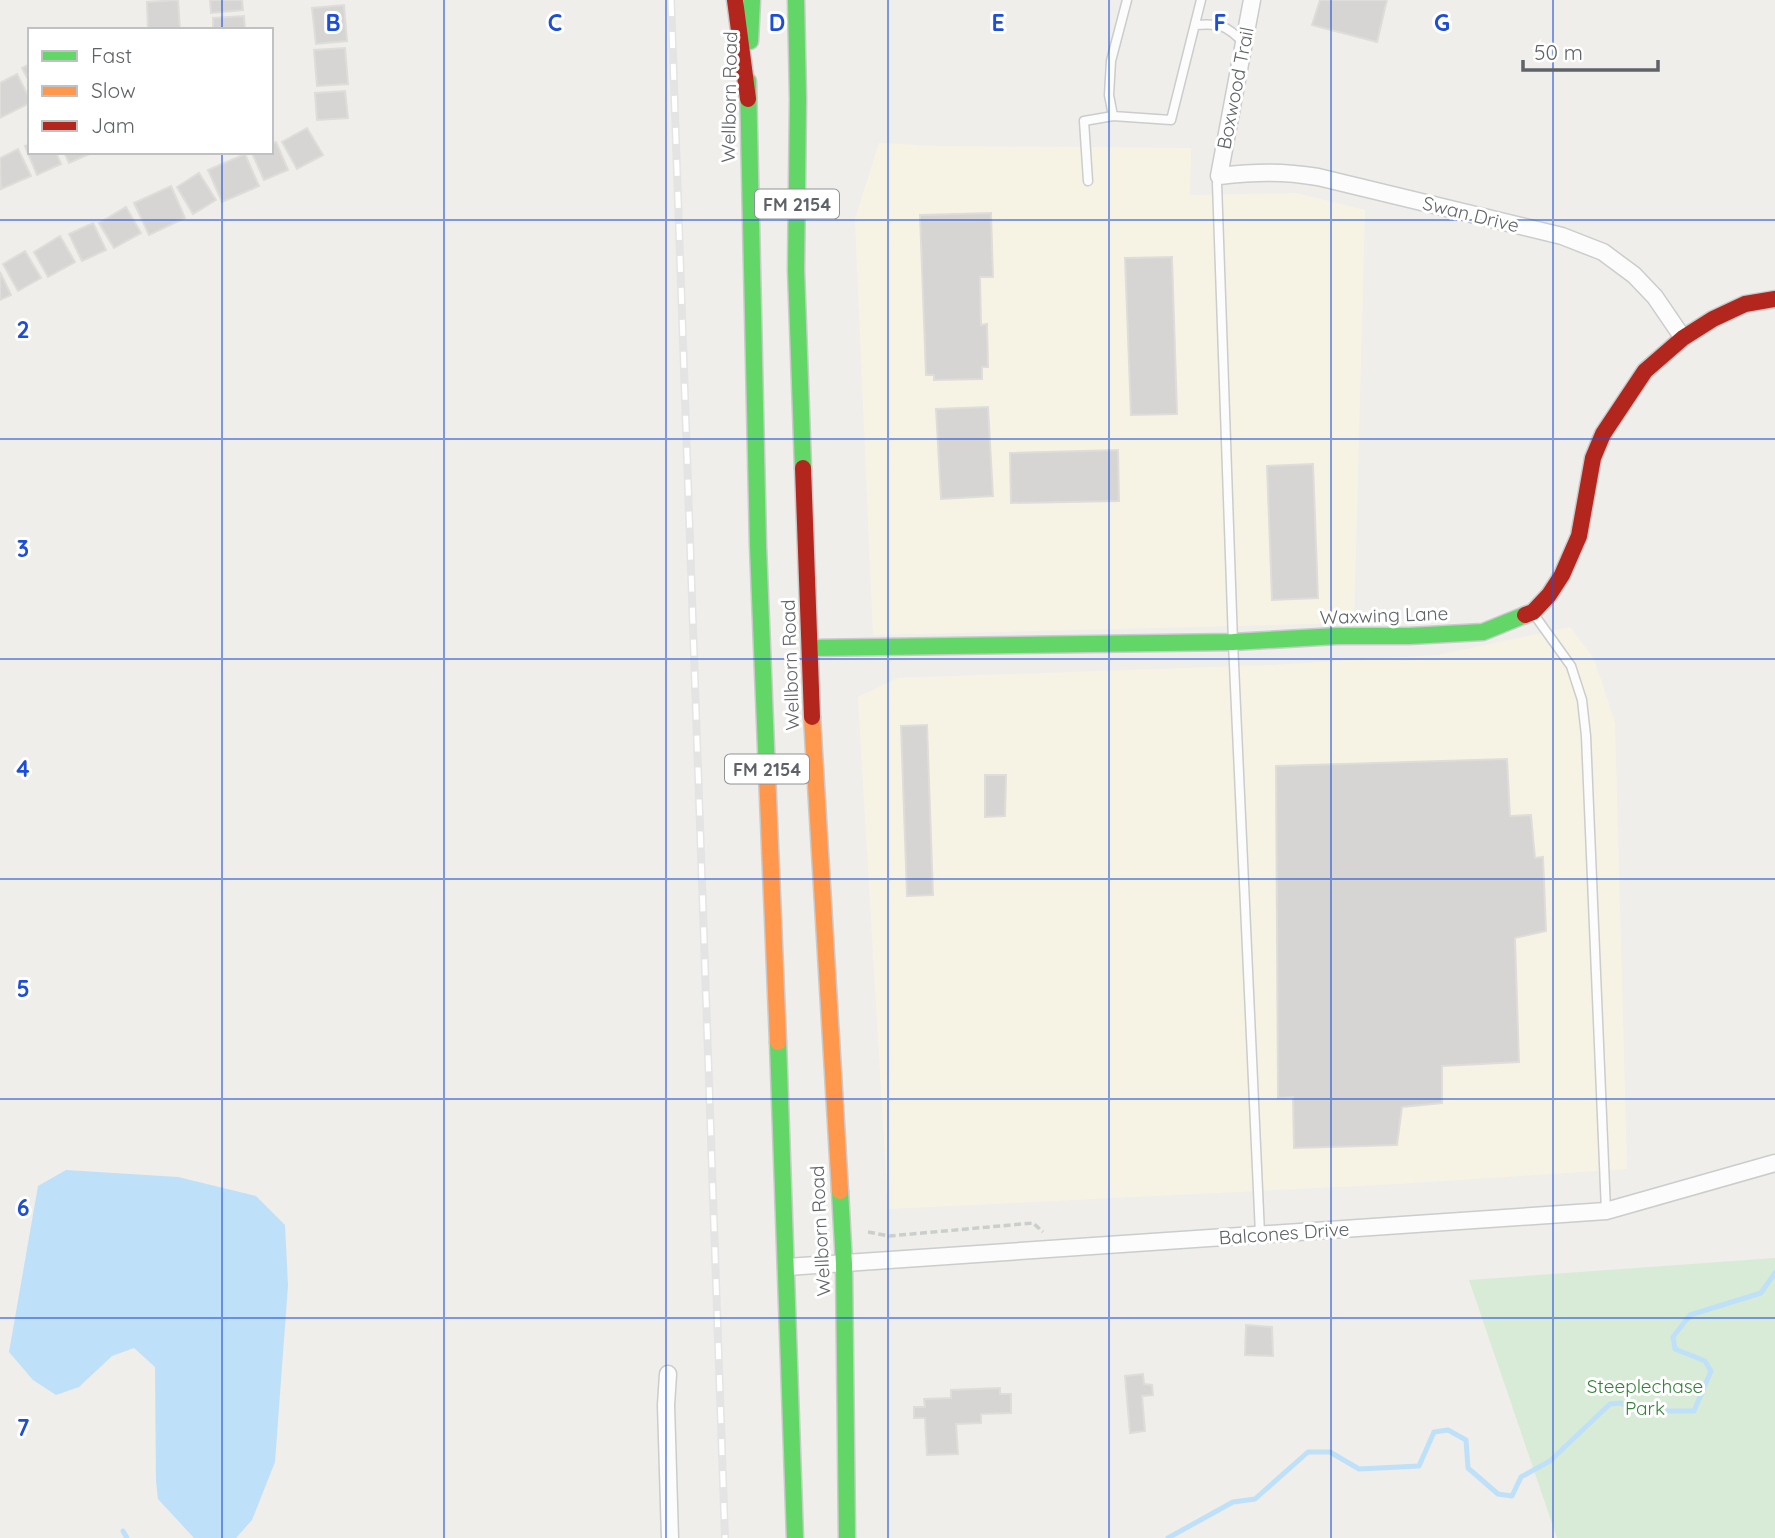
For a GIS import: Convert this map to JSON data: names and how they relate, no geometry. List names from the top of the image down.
{
  "streets": {
    "main road": ["Wellborn Road", "FM 2154", "Waxwing Lane"],
    "street": ["Boxwood Trail", "Swan Drive", "Balcones Drive"]
  },
  "crossings": [
    ["Boxwood Trail", "Swan Drive"],
    ["Wellborn Road", "Waxwing Lane"],
    ["Wellborn Road", "Balcones Drive"],
    ["Swan Drive", "Waxwing Lane"]
  ],
  "parks": ["Steeplechase Park"],
  "legend": ["Fast", "Slow", "Jam"],
  "scale_bar": "50 m",
  "grid": {
    "columns": [
      "B",
      "C",
      "D",
      "E",
      "F",
      "G"
    ],
    "rows": [
      "2",
      "3",
      "4",
      "5",
      "6",
      "7"
    ]
  }
}
